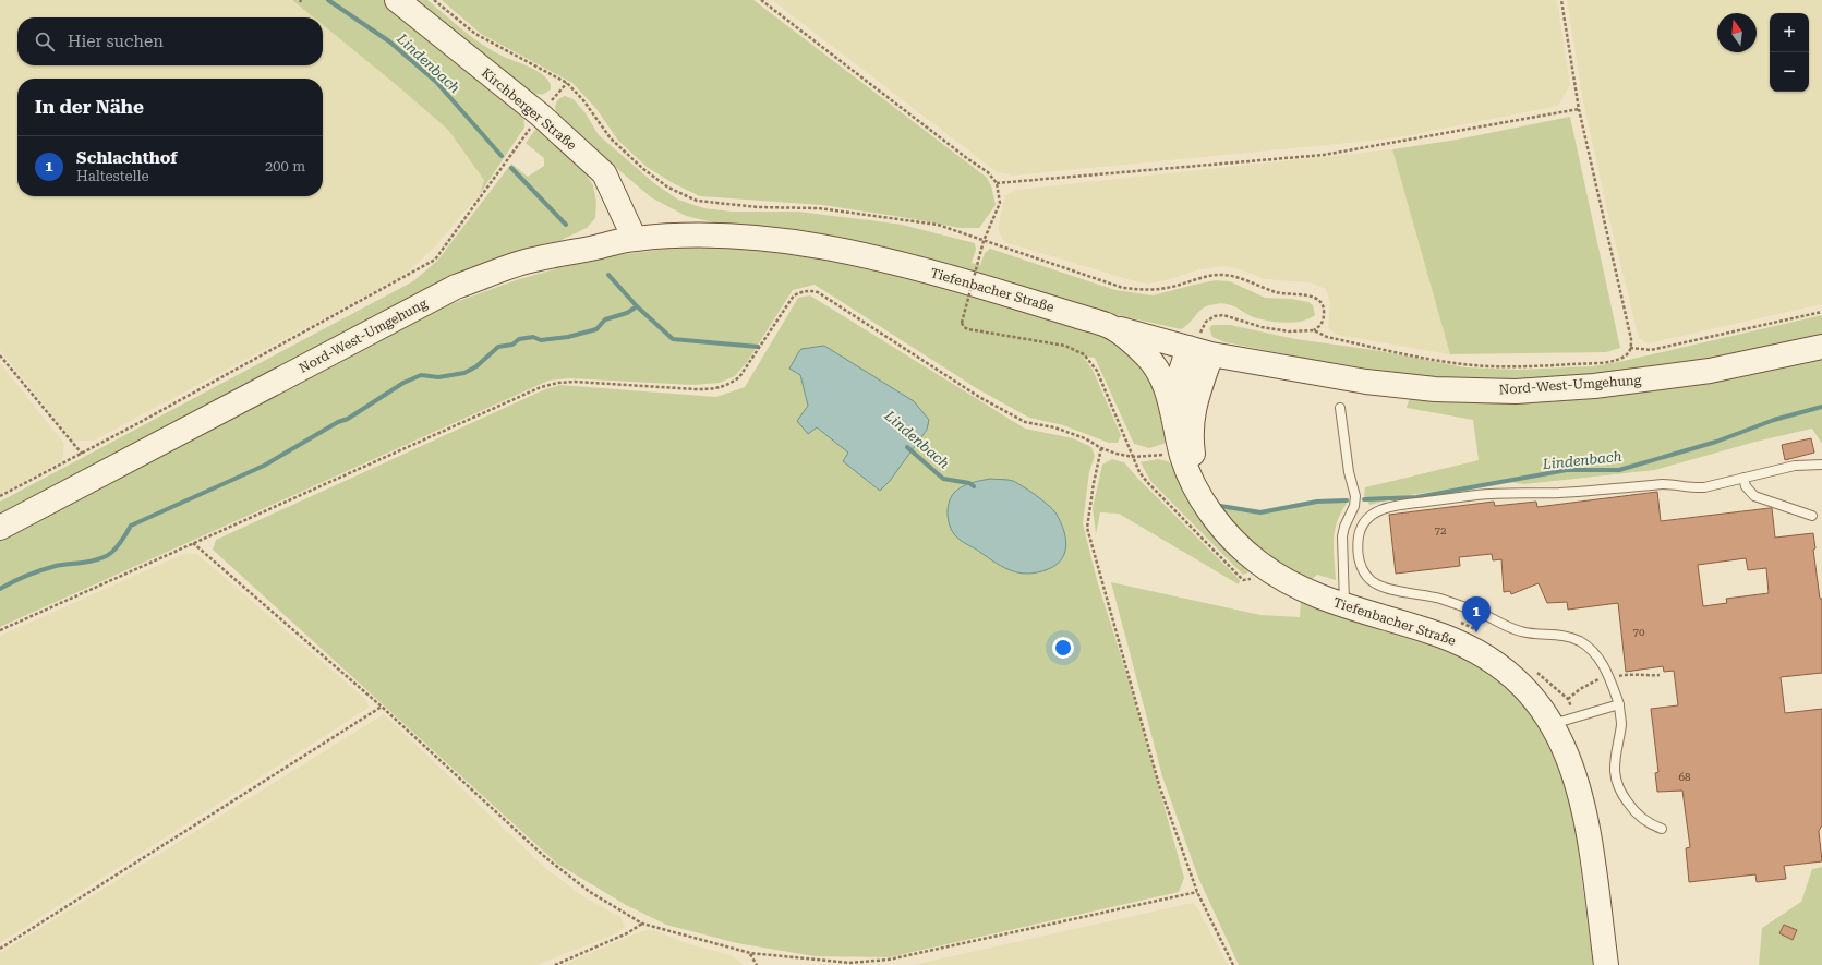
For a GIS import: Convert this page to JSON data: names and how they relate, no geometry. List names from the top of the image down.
{
  "streets": {
    "main road": ["Kirchberger Straße", "Tiefenbacher Straße", "Nord-West-Umgehung"]
  },
  "crossings": [
    ["Kirchberger Straße", "Nord-West-Umgehung"],
    ["Tiefenbacher Straße", "Nord-West-Umgehung"]
  ],
  "water": ["Lindenbach"],
  "house_numbers": ["72", "70", "68"],
  "north": "top",
  "page": {
    "map_buttons": ["+", "−"],
    "search": "Hier suchen",
    "heading": "In der Nähe",
    "list": [
      {
        "mark": "1",
        "name": "Schlachthof",
        "note": "Haltestelle",
        "value": "200 m"
      }
    ],
    "pins": "1"
  }
}
